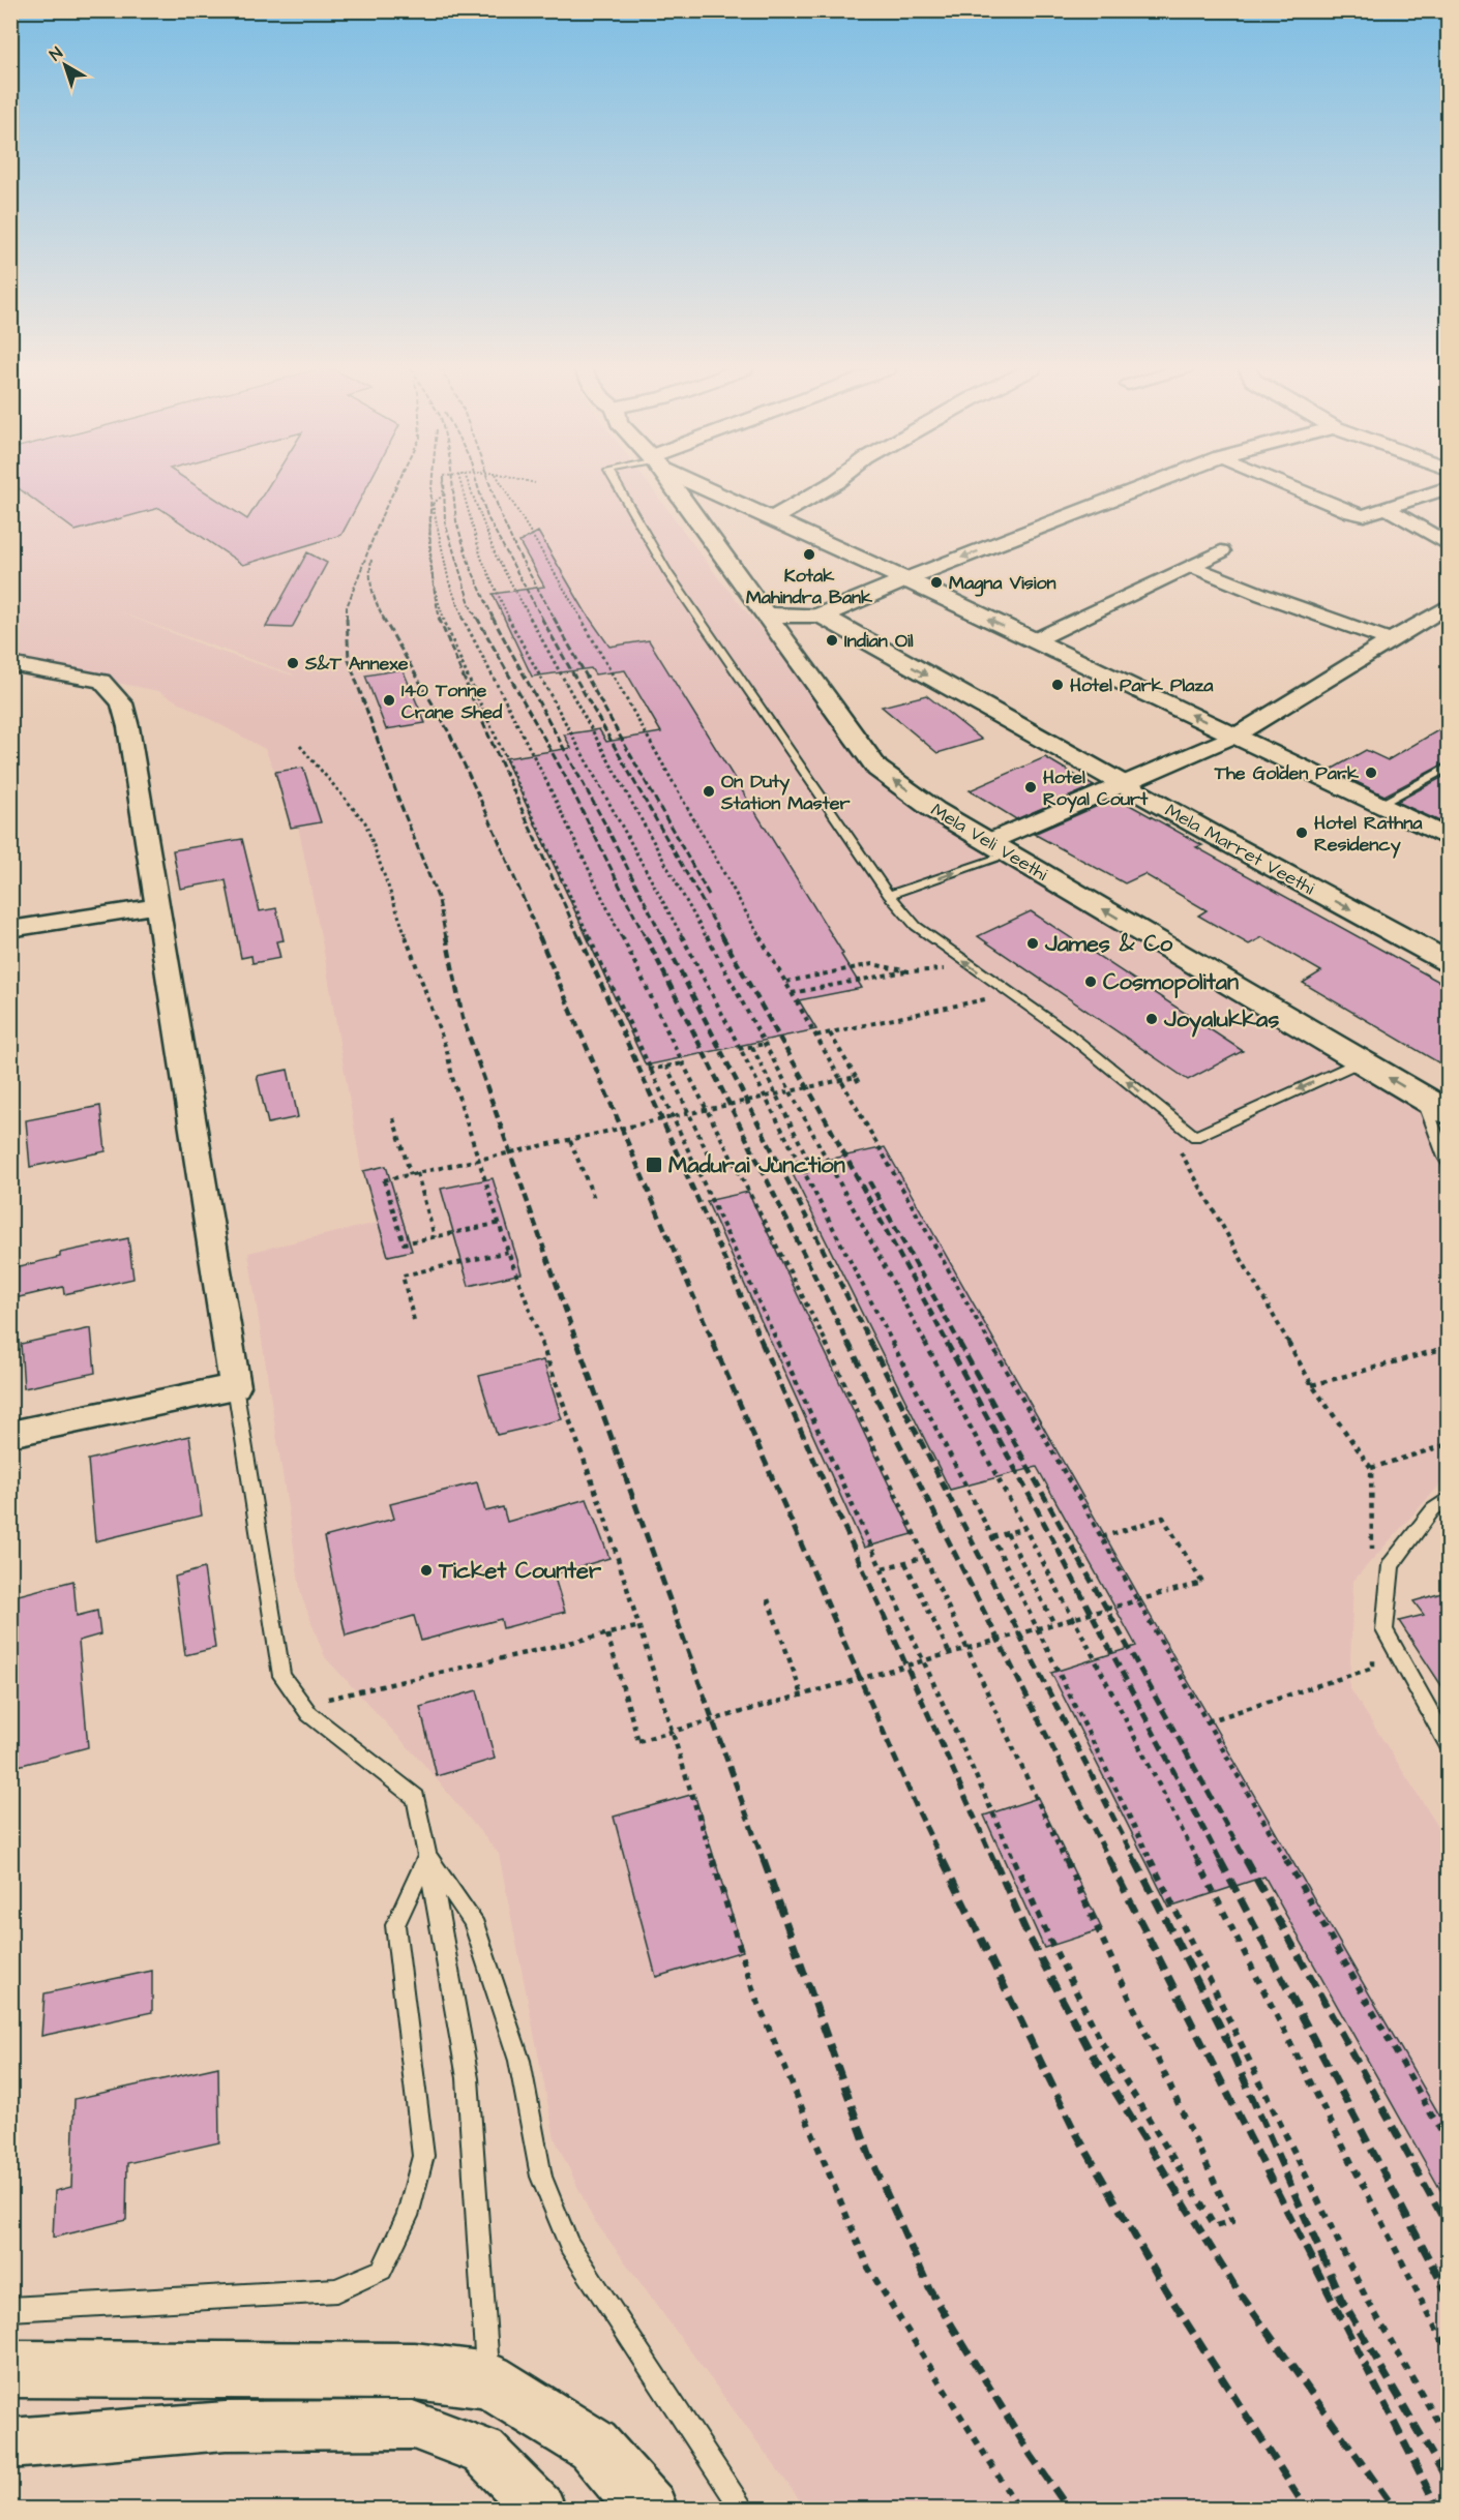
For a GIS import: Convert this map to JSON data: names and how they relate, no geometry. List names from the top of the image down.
{
  "streets": {
    "main road": ["Mela Veli Veethi", "Mela Marret Veethi"]
  },
  "crossings": [
    ["Mela Veli Veethi", "Mela Marret Veethi"]
  ],
  "places": {
    "other": [
      "Kotak Mahindra Bank",
      "Magna Vision",
      "Indian Oil",
      "S&T Annexe",
      "Hotel Park Plaza",
      "140 Tonne Crane Shed",
      "The Golden Park",
      "Hotel Royal Court",
      "On Duty Station Master",
      "Hotel Rathna Residency",
      "James & Co",
      "Cosmopolitan",
      "Joyalukkas",
      "Ticket Counter"
    ],
    "transit": ["Madurai Junction"]
  },
  "north": "top left"
}
